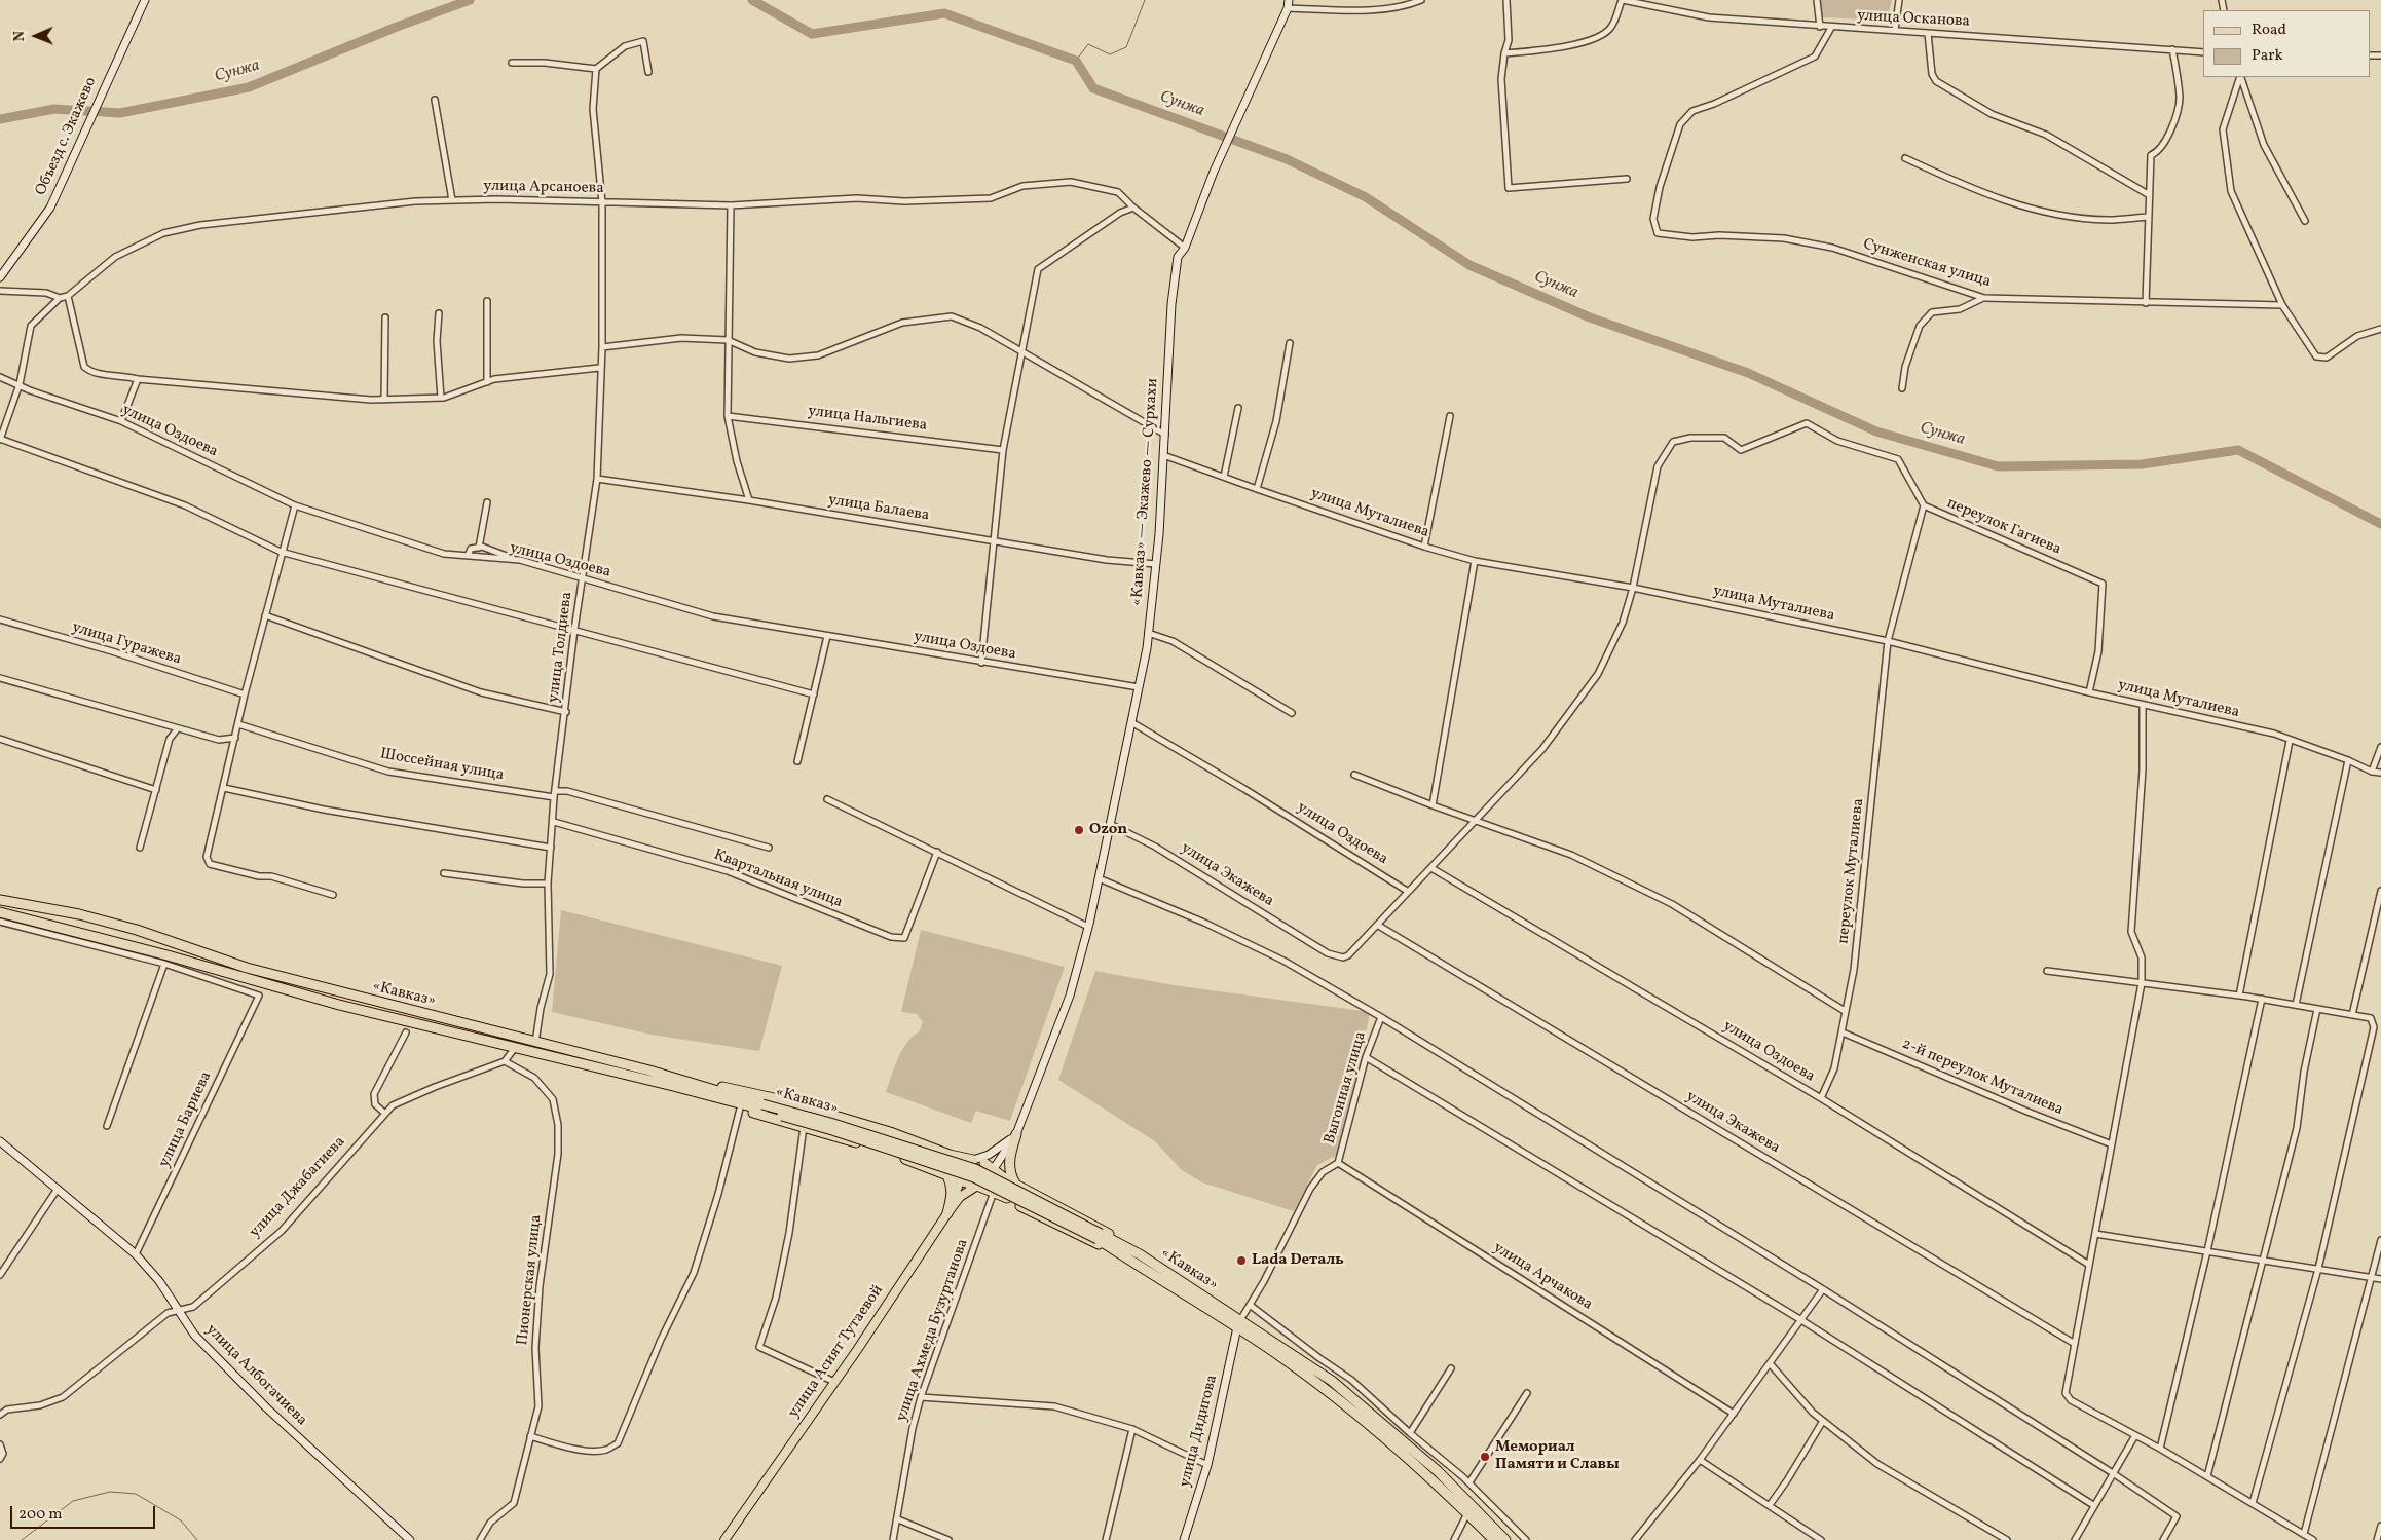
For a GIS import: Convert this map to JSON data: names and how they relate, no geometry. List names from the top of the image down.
{
  "streets": {
    "highway": ["«Кавказ»"],
    "main road": [
      "Объезд с. Экажево",
      "«Кавказ» — Экажево — Сурхахи",
      "улица Асият Тутаевой",
      "улица Албогачиева",
      "улица Дидигова"
    ],
    "street": [
      "улица Осканова",
      "улица Арсаноева",
      "Сунженская улица",
      "улица Нальгиева",
      "улица Оздоева",
      "улица Балаева",
      "улица Муталиева",
      "переулок Гагиева",
      "улица Гуражева",
      "улица Толдиева",
      "Шоссейная улица",
      "переулок Муталиева",
      "улица Экажева",
      "Квартальная улица",
      "2-й переулок Муталиева",
      "Выгонная улица",
      "улица Бариева",
      "улица Джабагиева",
      "улица Арчакова",
      "Пионерская улица",
      "улица Ахмеда Бузуртанова"
    ]
  },
  "crossings": [
    ["улица Осканова", "Сунженская улица"],
    ["улица Арсаноева", "улица Оздоева"],
    ["улица Арсаноева", "«Кавказ» — Экажево — Сурхахи"],
    ["улица Арсаноева", "улица Толдиева"],
    ["улица Оздоева", "«Кавказ» — Экажево — Сурхахи"],
    ["улица Оздоева", "улица Толдиева"],
    ["улица Оздоева", "переулок Муталиева"],
    ["«Кавказ» — Экажево — Сурхахи", "улица Балаева"],
    ["«Кавказ» — Экажево — Сурхахи", "улица Муталиева"],
    ["«Кавказ» — Экажево — Сурхахи", "улица Экажева"],
    ["улица Балаева", "улица Толдиева"],
    ["улица Муталиева", "переулок Гагиева"],
    ["улица Муталиева", "переулок Муталиева"],
    ["переулок Гагиева", "переулок Муталиева"],
    ["улица Толдиева", "Шоссейная улица"],
    ["улица Толдиева", "Квартальная улица"],
    ["улица Толдиева", "«Кавказ»"],
    ["переулок Муталиева", "2-й переулок Муталиева"],
    ["«Кавказ»", "Выгонная улица"],
    ["«Кавказ»", "улица Джабагиева"],
    ["«Кавказ»", "улица Ахмеда Бузуртанова"],
    ["«Кавказ»", "улица Асият Тутаевой"],
    ["«Кавказ»", "улица Дидигова"],
    ["Выгонная улица", "улица Арчакова"],
    ["Выгонная улица", "улица Дидигова"],
    ["улица Бариева", "улица Албогачиева"],
    ["улица Джабагиева", "Пионерская улица"],
    ["улица Джабагиева", "улица Албогачиева"]
  ],
  "water": ["Сунжа"],
  "places": ["Ozon", "Lada Dеталь", "Мемориал Памяти и Славы"],
  "legend": ["Road", "Park"],
  "scale_bar": "200 m",
  "north": "left"
}
